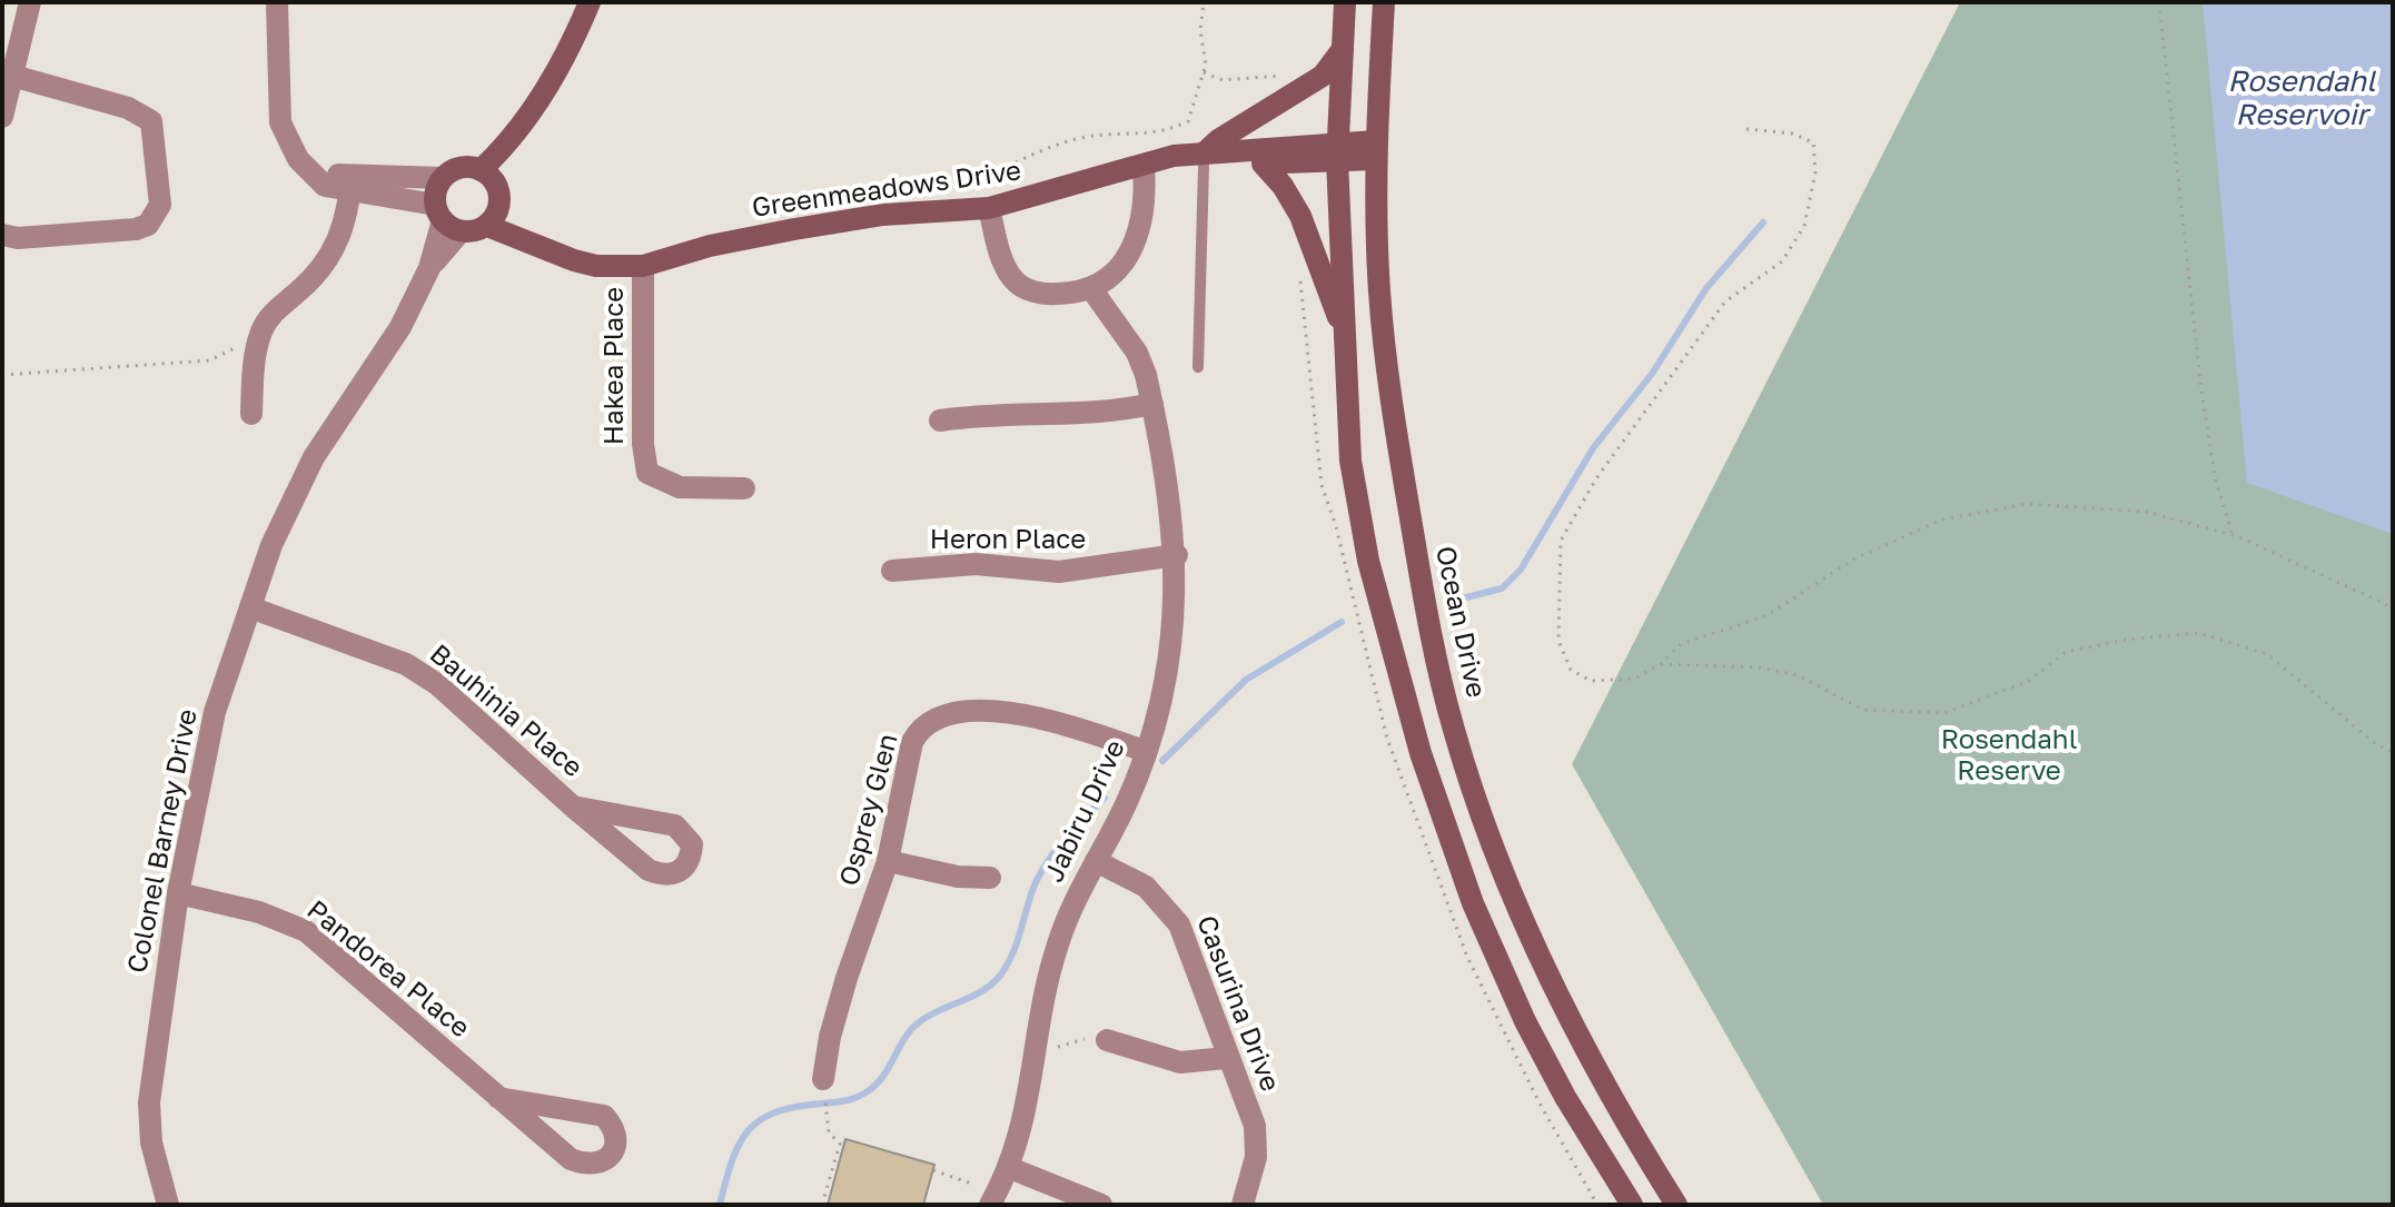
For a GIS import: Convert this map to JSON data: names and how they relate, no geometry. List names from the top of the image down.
{
  "streets": {
    "main road": ["Greenmeadows Drive", "Ocean Drive"],
    "street": [
      "Hakea Place",
      "Heron Place",
      "Bauhinia Place",
      "Osprey Glen",
      "Jabiru Drive",
      "Colonel Barney Drive",
      "Pandorea Place",
      "Casurina Drive"
    ]
  },
  "crossings": [
    ["Greenmeadows Drive", "Hakea Place"],
    ["Greenmeadows Drive", "Ocean Drive"],
    ["Greenmeadows Drive", "Colonel Barney Drive"],
    ["Heron Place", "Jabiru Drive"],
    ["Bauhinia Place", "Colonel Barney Drive"],
    ["Osprey Glen", "Jabiru Drive"],
    ["Jabiru Drive", "Casurina Drive"],
    ["Colonel Barney Drive", "Pandorea Place"]
  ],
  "water": ["Rosendahl Reservoir"],
  "parks": ["Rosendahl Reserve"]
}
